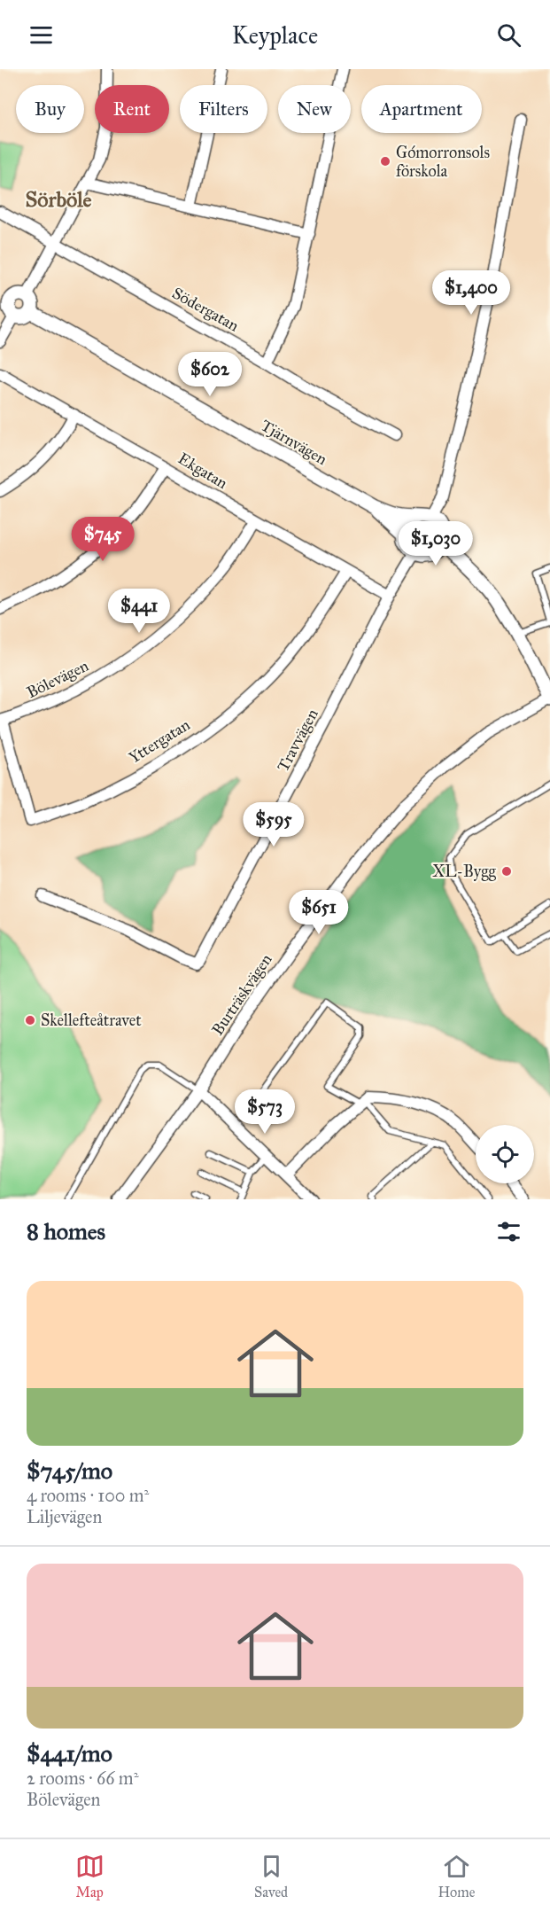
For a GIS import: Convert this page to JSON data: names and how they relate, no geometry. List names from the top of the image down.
{
  "streets": {
    "street": [
      "Södergatan",
      "Tjärnvägen",
      "Ekgatan",
      "Bölevägen",
      "Travvägen",
      "Yttergatan",
      "Burträskvägen"
    ]
  },
  "crossings": [
    ["Tjärnvägen", "Travvägen"],
    ["Ekgatan", "Bölevägen"],
    ["Ekgatan", "Travvägen"],
    ["Ekgatan", "Yttergatan"],
    ["Bölevägen", "Yttergatan"]
  ],
  "districts": ["Sörböle"],
  "places": ["Gómorronsols förskola", "XL-Bygg", "Skellefteåtravet"],
  "page": {
    "header": "Keyplace",
    "chip": [
      "Buy",
      "Rent",
      "Filters",
      "New",
      "Apartment"
    ],
    "price": [
      "$1,400",
      "$602",
      "$745",
      "$1,030",
      "$441",
      "$595",
      "$651",
      "$573"
    ],
    "heading": "8 homes",
    "list": [
      {
        "name": "$745/mo",
        "note": "4 rooms · 100 m² · Liljevägen"
      },
      {
        "name": "$441/mo",
        "note": "2 rooms · 66 m² · Bölevägen"
      }
    ],
    "tabs": ["Map", "Saved", "Home"]
  }
}
